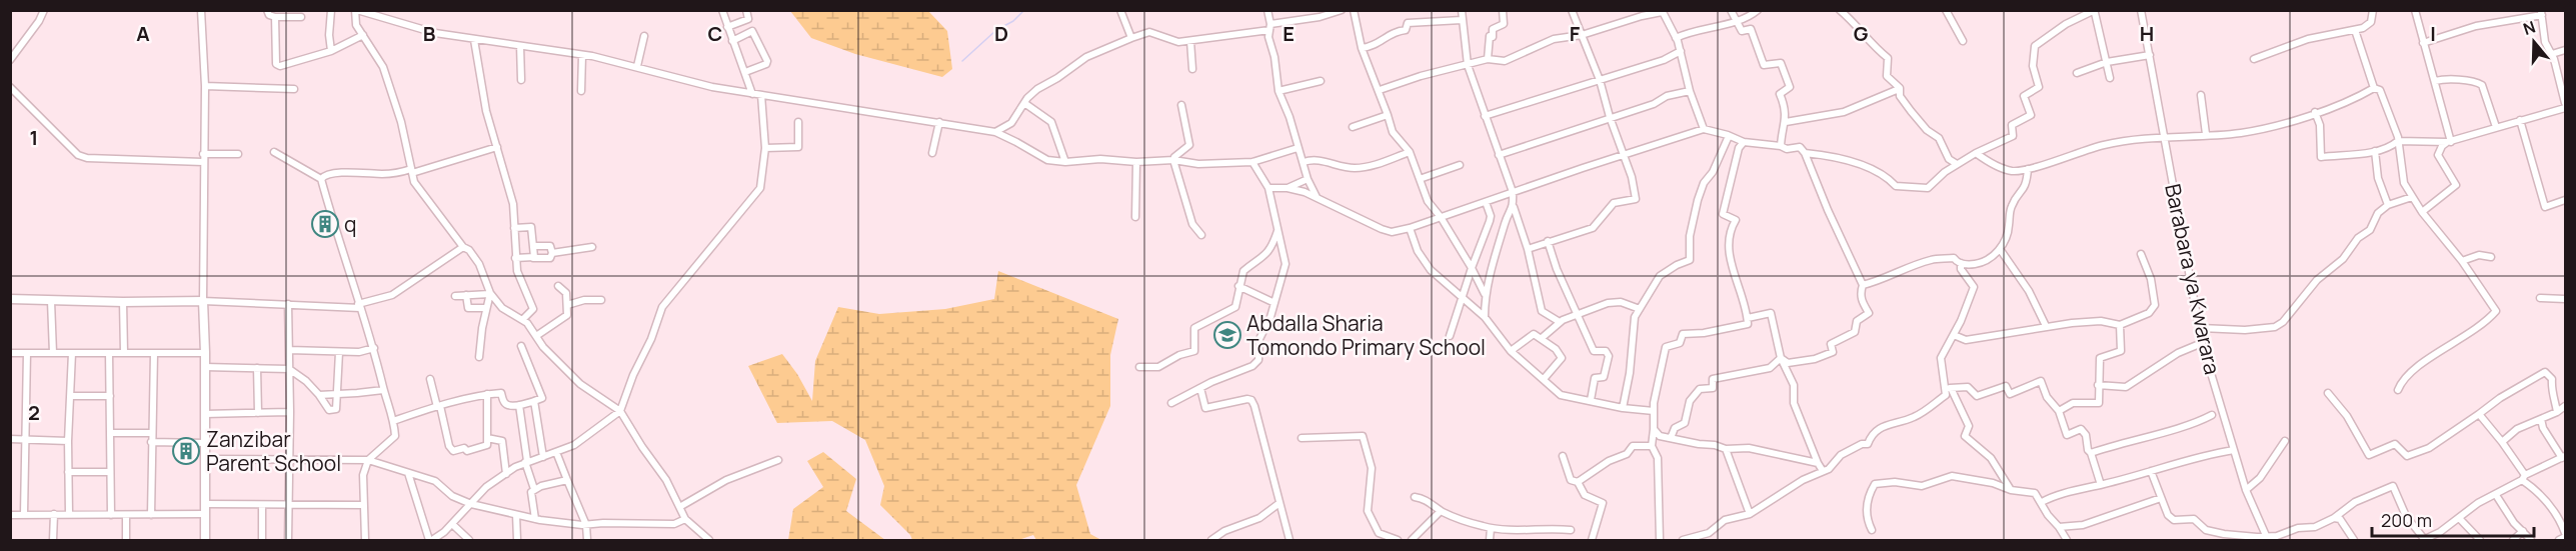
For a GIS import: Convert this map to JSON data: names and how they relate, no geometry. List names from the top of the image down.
{
  "streets": {
    "street": ["Barabara ya Kwarara"]
  },
  "places": {
    "building": ["q", "Zanzibar Parent School"],
    "school or university": ["Abdalla Sharia Tomondo Primary School"]
  },
  "scale_bar": "200 m",
  "north": "top",
  "grid": {
    "columns": [
      "A",
      "B",
      "C",
      "D",
      "E",
      "F",
      "G",
      "H",
      "I"
    ],
    "rows": ["1", "2"]
  }
}
